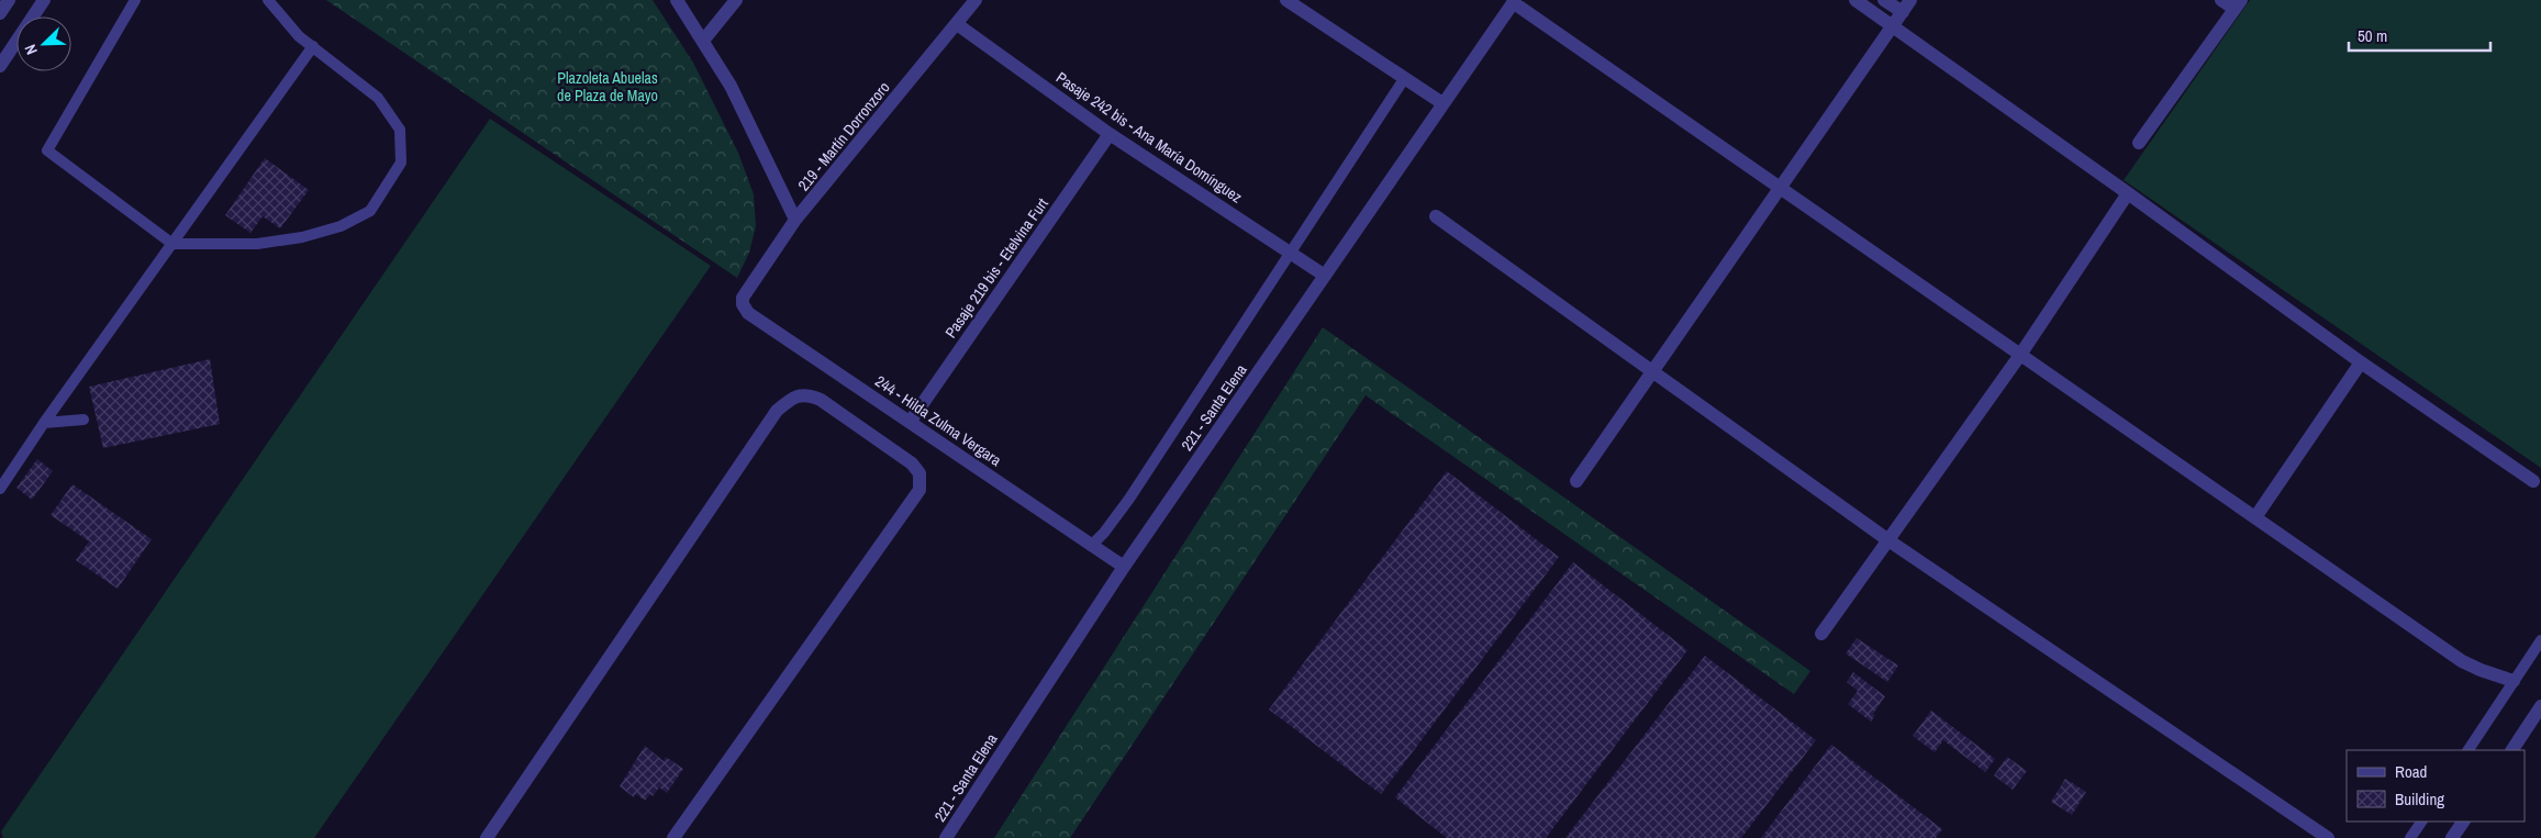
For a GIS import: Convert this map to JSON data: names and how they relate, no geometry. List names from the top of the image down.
{
  "streets": {
    "street": [
      "219 - Martín Dorronzoro",
      "Pasaje 242 bis - Ana María Domínguez",
      "Pasaje 219 bis - Etelvina Furt",
      "221 - Santa Elena",
      "244 - Hilda Zulma Vergara"
    ]
  },
  "crossings": [
    ["219 - Martín Dorronzoro", "Pasaje 242 bis - Ana María Domínguez"],
    ["219 - Martín Dorronzoro", "244 - Hilda Zulma Vergara"],
    ["Pasaje 242 bis - Ana María Domínguez", "Pasaje 219 bis - Etelvina Furt"],
    ["Pasaje 242 bis - Ana María Domínguez", "221 - Santa Elena"],
    ["Pasaje 219 bis - Etelvina Furt", "244 - Hilda Zulma Vergara"],
    ["221 - Santa Elena", "244 - Hilda Zulma Vergara"]
  ],
  "parks": ["Plazoleta Abuelas de Plaza de Mayo"],
  "legend": ["Road", "Building"],
  "scale_bar": "50 m",
  "north": "bottom left"
}
